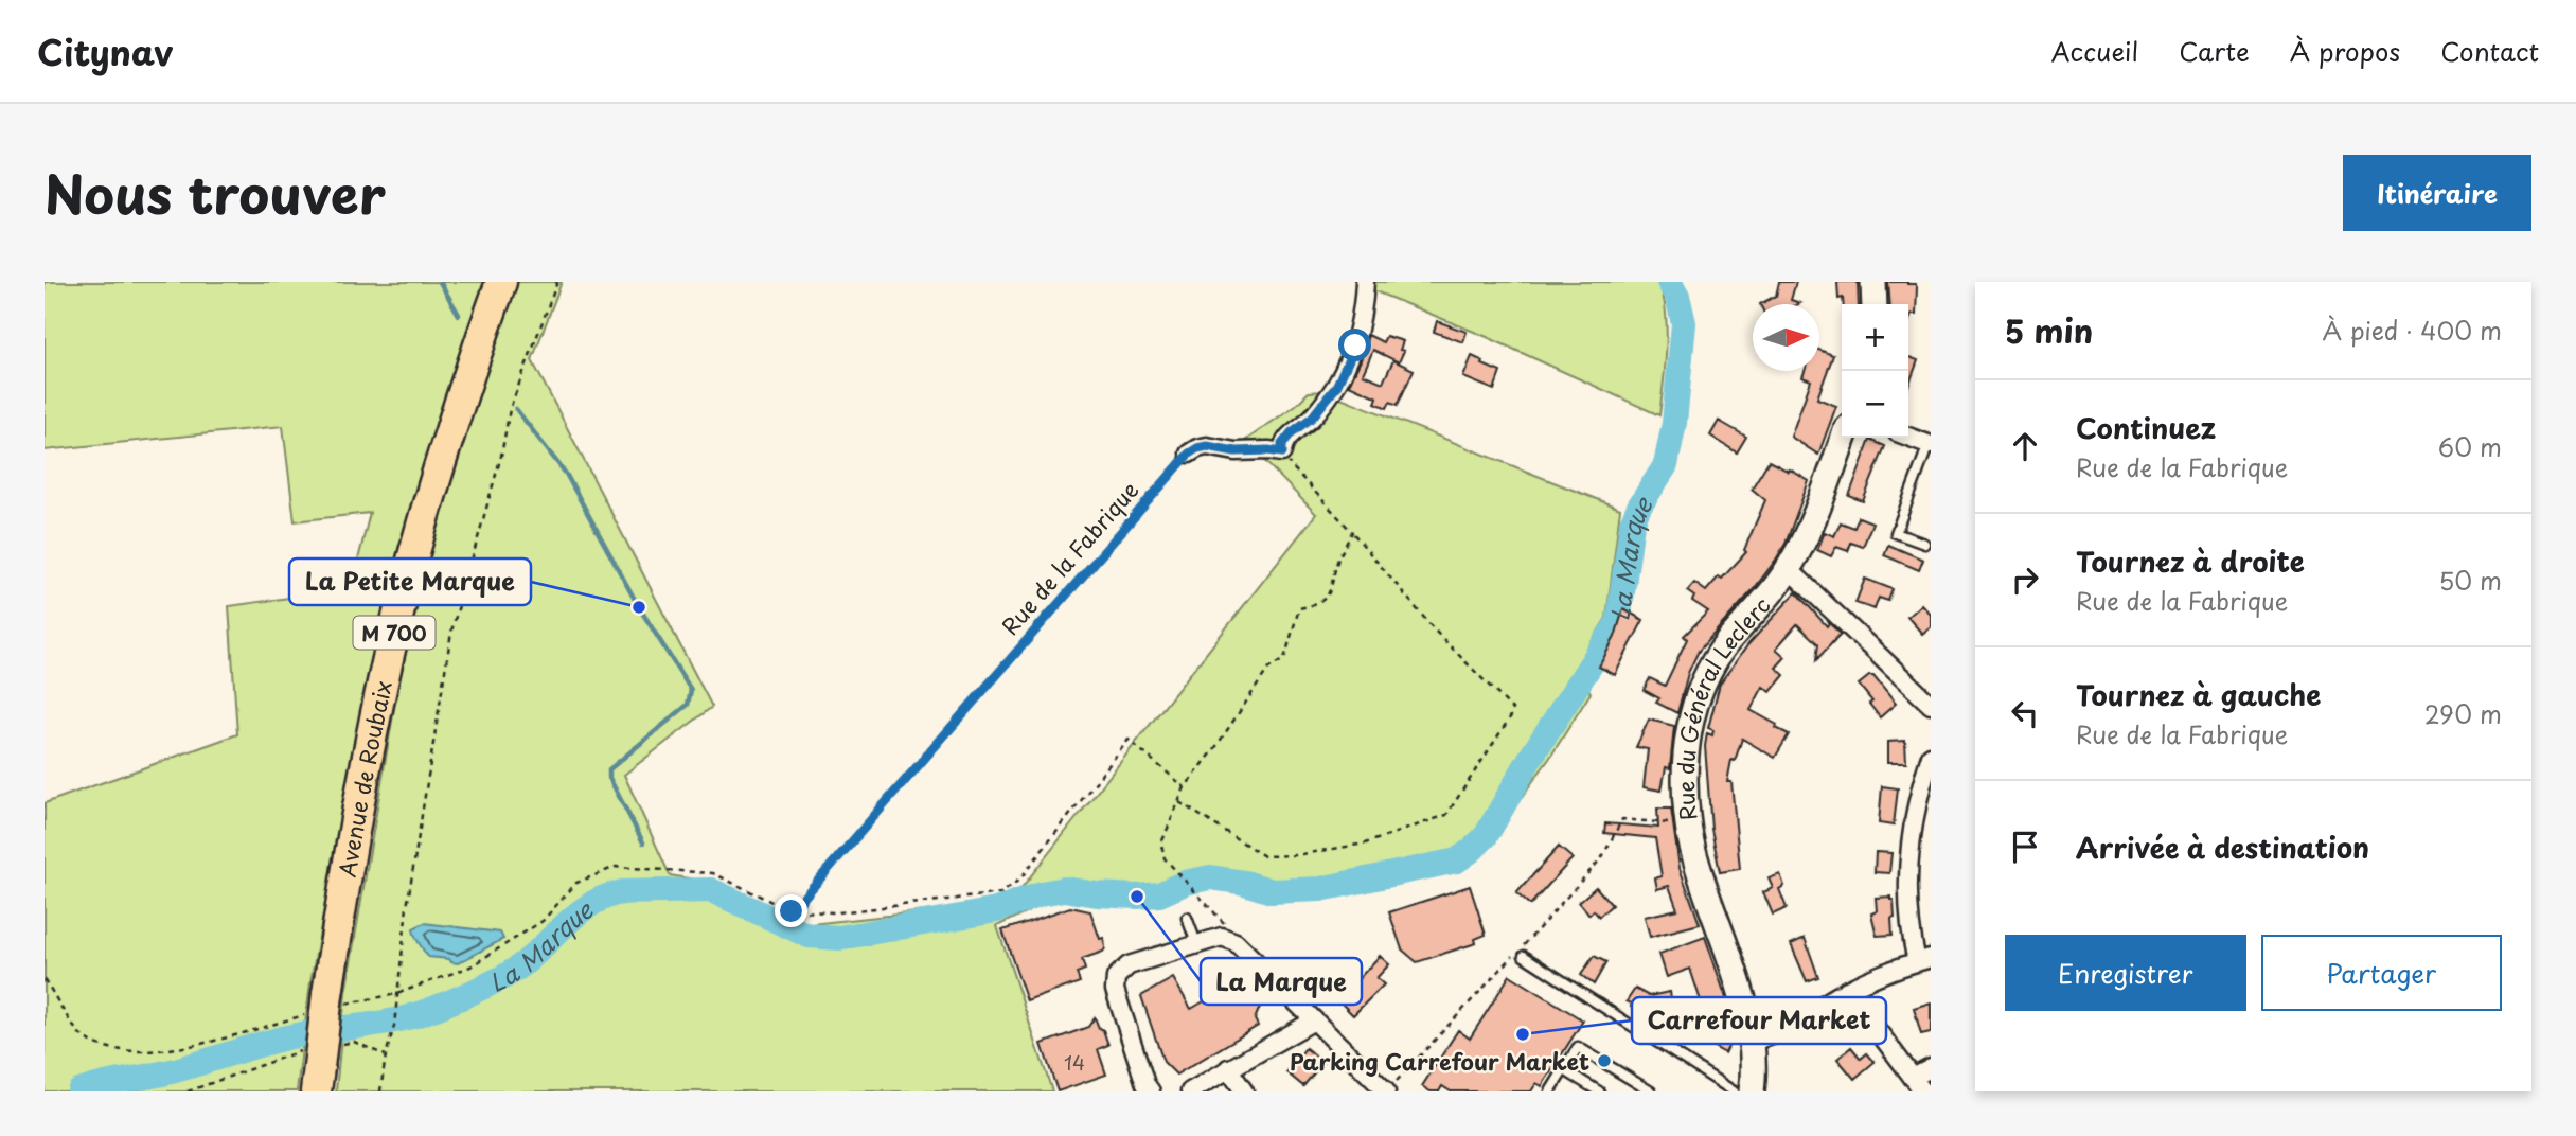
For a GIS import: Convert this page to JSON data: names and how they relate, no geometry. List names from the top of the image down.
{
  "streets": {
    "highway": ["M 700", "Avenue de Roubaix"],
    "street": ["Rue du Général Leclerc"],
    "path": ["Rue de la Fabrique"]
  },
  "water": ["La Marque"],
  "places": [
    "La Petite Marque",
    "La Marque",
    "Carrefour Market",
    "Parking Carrefour Market"
  ],
  "house_numbers": ["14"],
  "north": "right",
  "page": {
    "header": "Citynav",
    "nav": [
      "Accueil",
      "Carte",
      "À propos",
      "Contact"
    ],
    "title": "Nous trouver",
    "buttons": [
      "Itinéraire",
      ["Enregistrer", "Partager"]
    ],
    "heading": ["5 min", "À pied · 400 m"],
    "map_buttons": ["+", "−"],
    "list": [
      ["Continuez", "Rue de la Fabrique", "60 m"],
      ["Tournez à droite", "Rue de la Fabrique", "50 m"],
      ["Tournez à gauche", "Rue de la Fabrique", "290 m"],
      "Arrivée à destination"
    ]
  }
}
